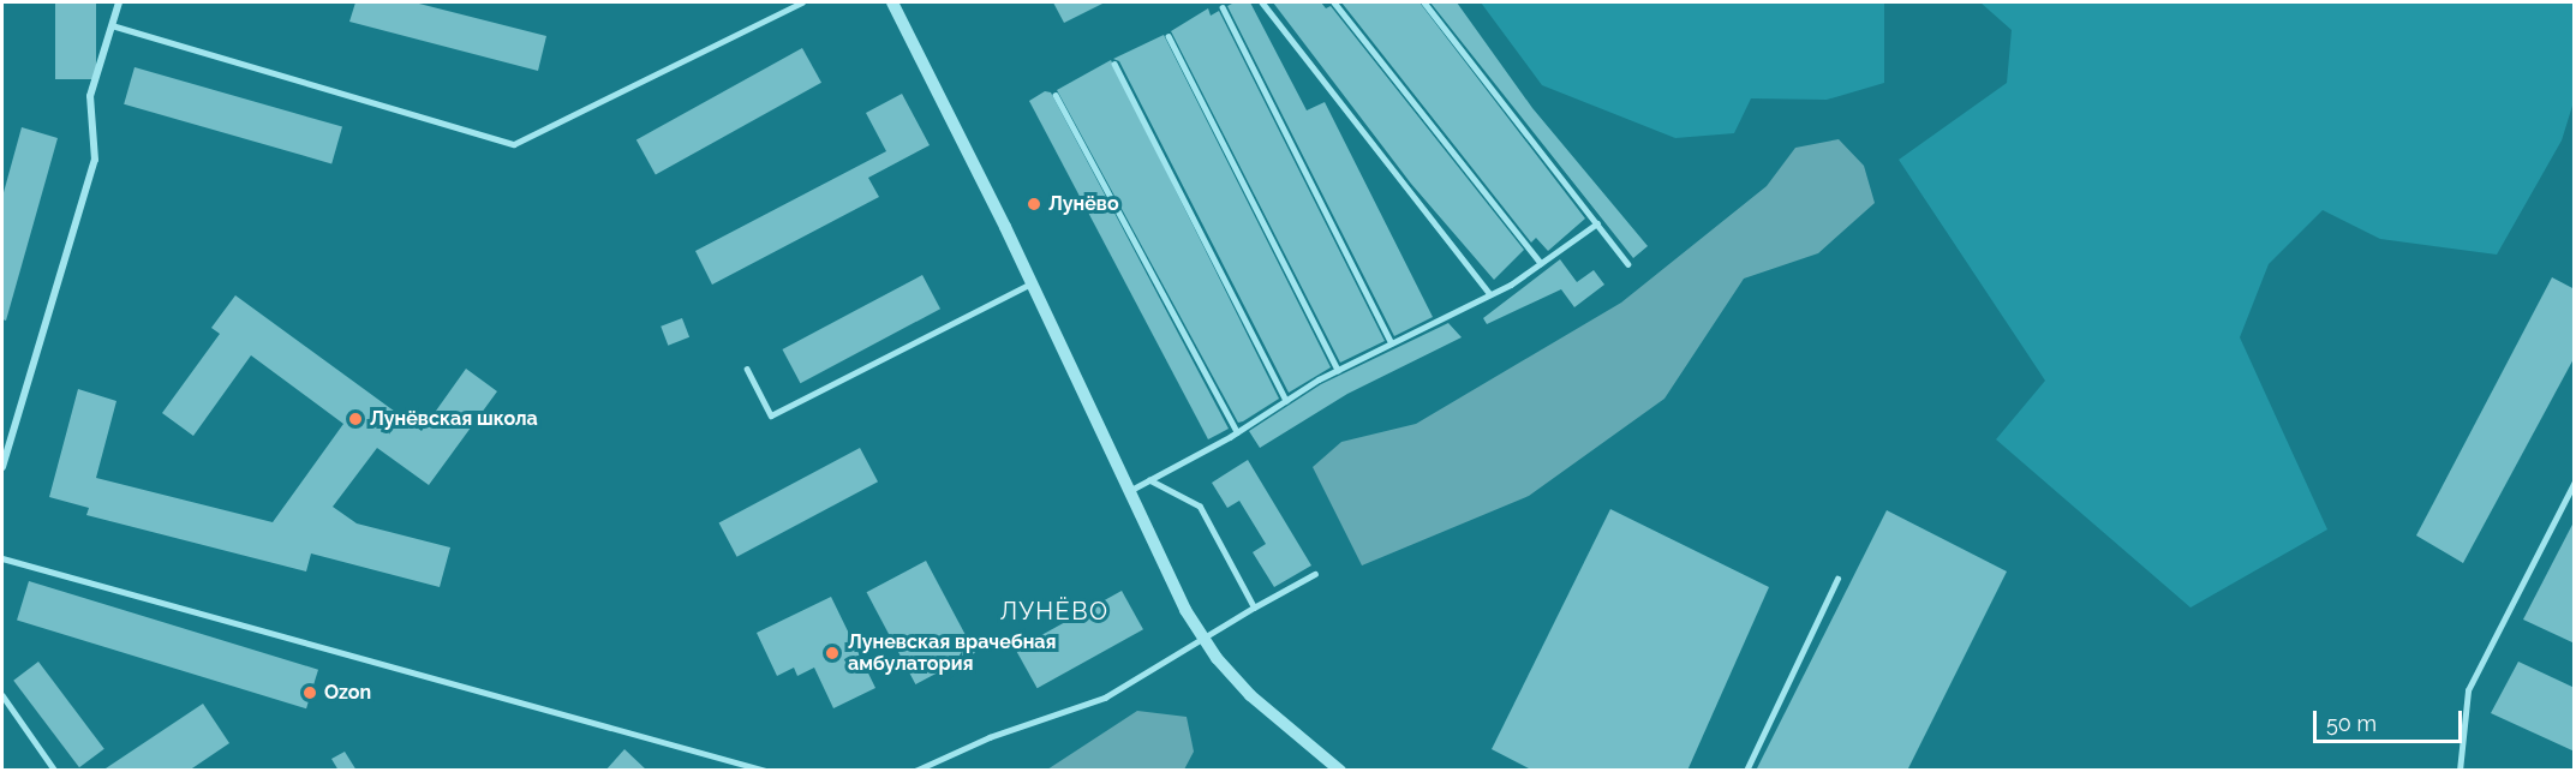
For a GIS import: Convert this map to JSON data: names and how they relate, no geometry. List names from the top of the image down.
{
  "districts": ["ЛУНЁВО"],
  "places": [
    "Лунёво",
    "Лунёвская школа",
    "Луневская врачебная амбулатория",
    "Ozon"
  ],
  "scale_bar": "50 m"
}
